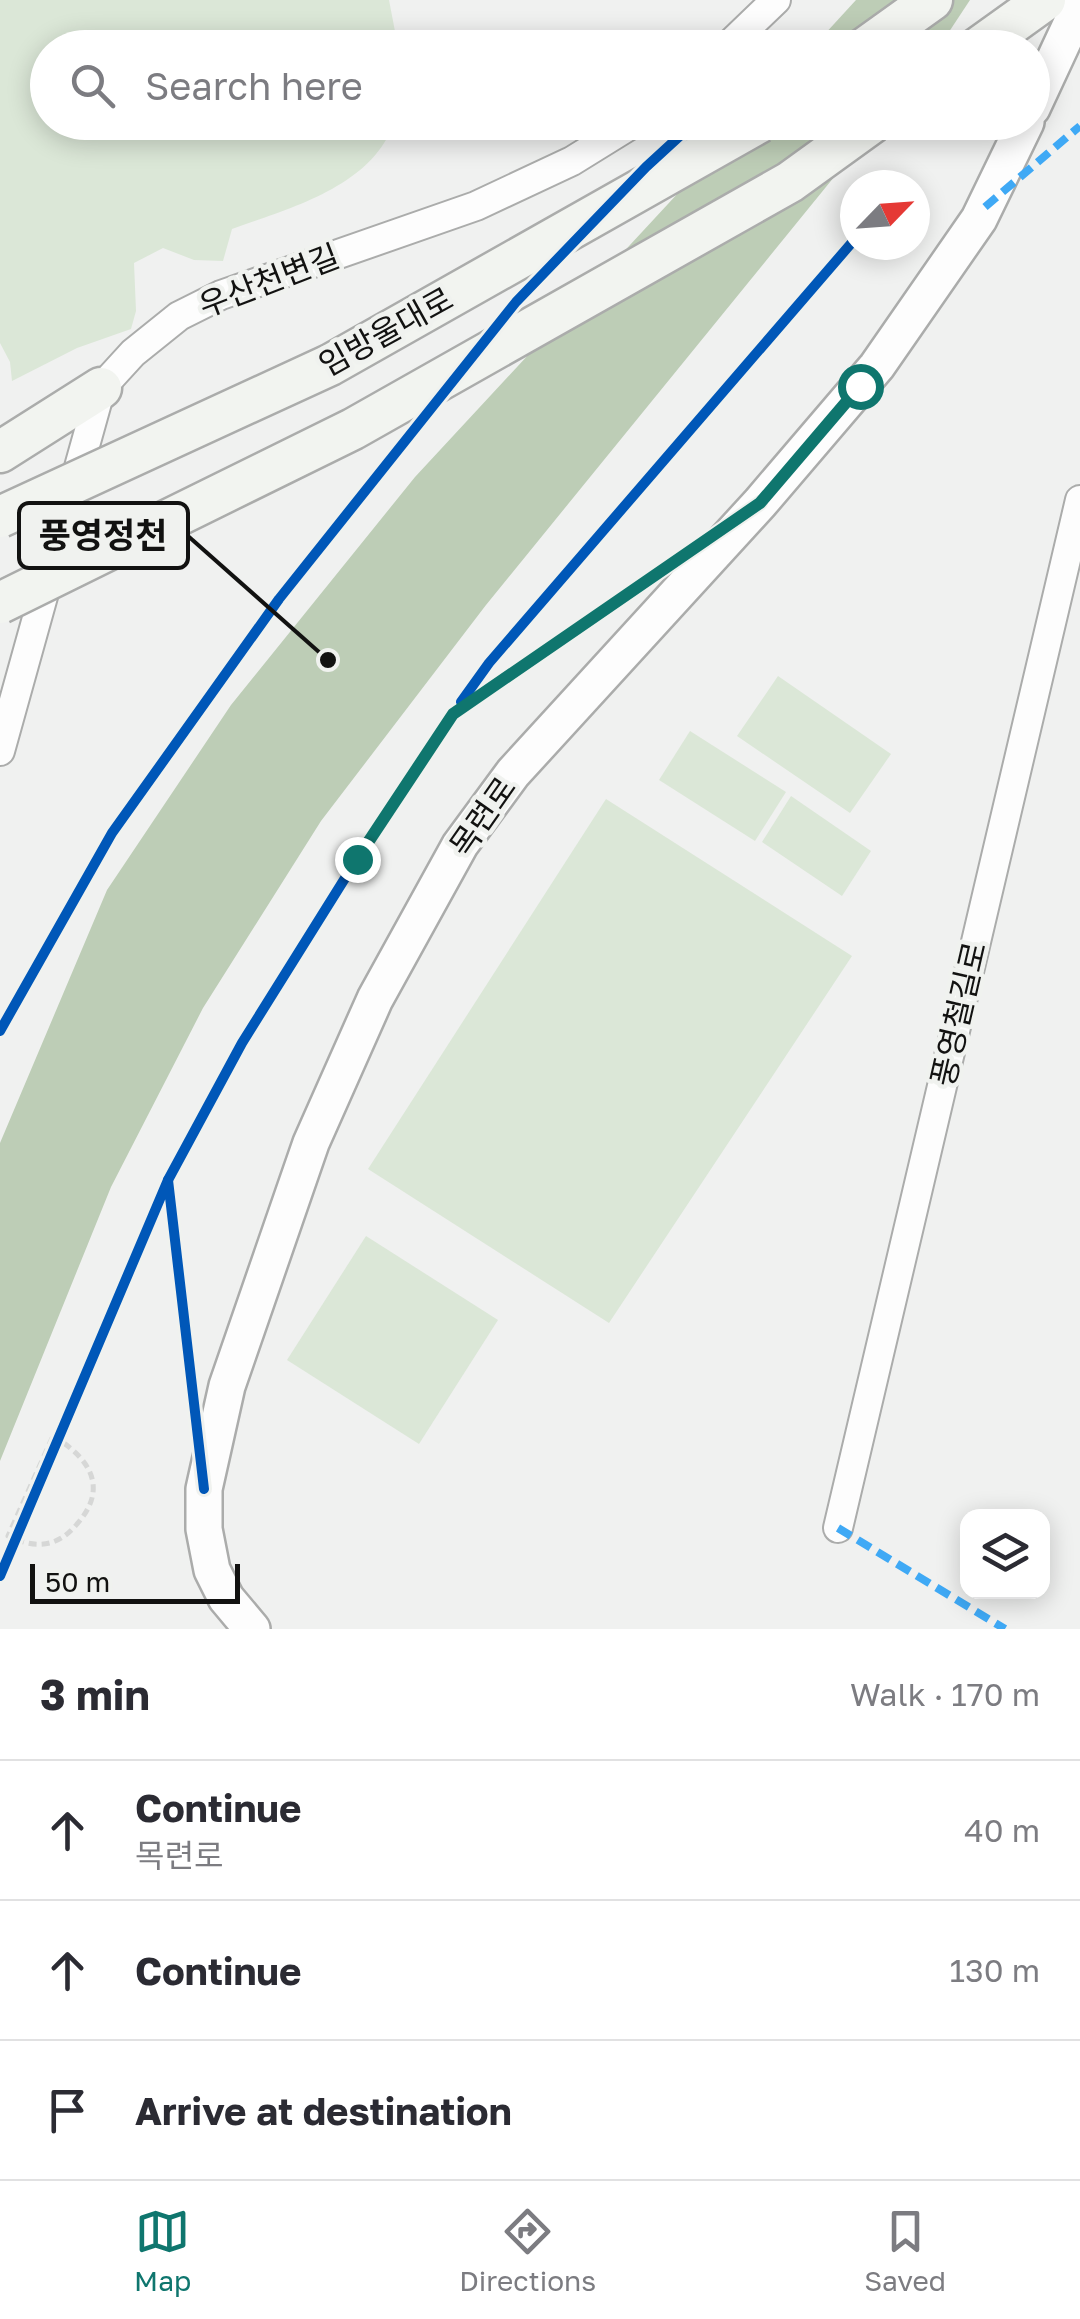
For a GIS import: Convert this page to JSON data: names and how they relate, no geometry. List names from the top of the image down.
{
  "streets": {
    "main road": ["임방울대로"],
    "street": ["우산천변길", "목련로", "풍영철길로"]
  },
  "places": ["풍영정천"],
  "scale_bar": "50 m",
  "north": "top right",
  "page": {
    "search": "Search here",
    "scale": "50 m",
    "heading": ["3 min", "Walk · 170 m"],
    "list": [
      ["Continue", "목련로", "40 m"],
      ["Continue", "130 m"],
      "Arrive at destination"
    ],
    "nav": ["Map", "Directions", "Saved"]
  }
}
